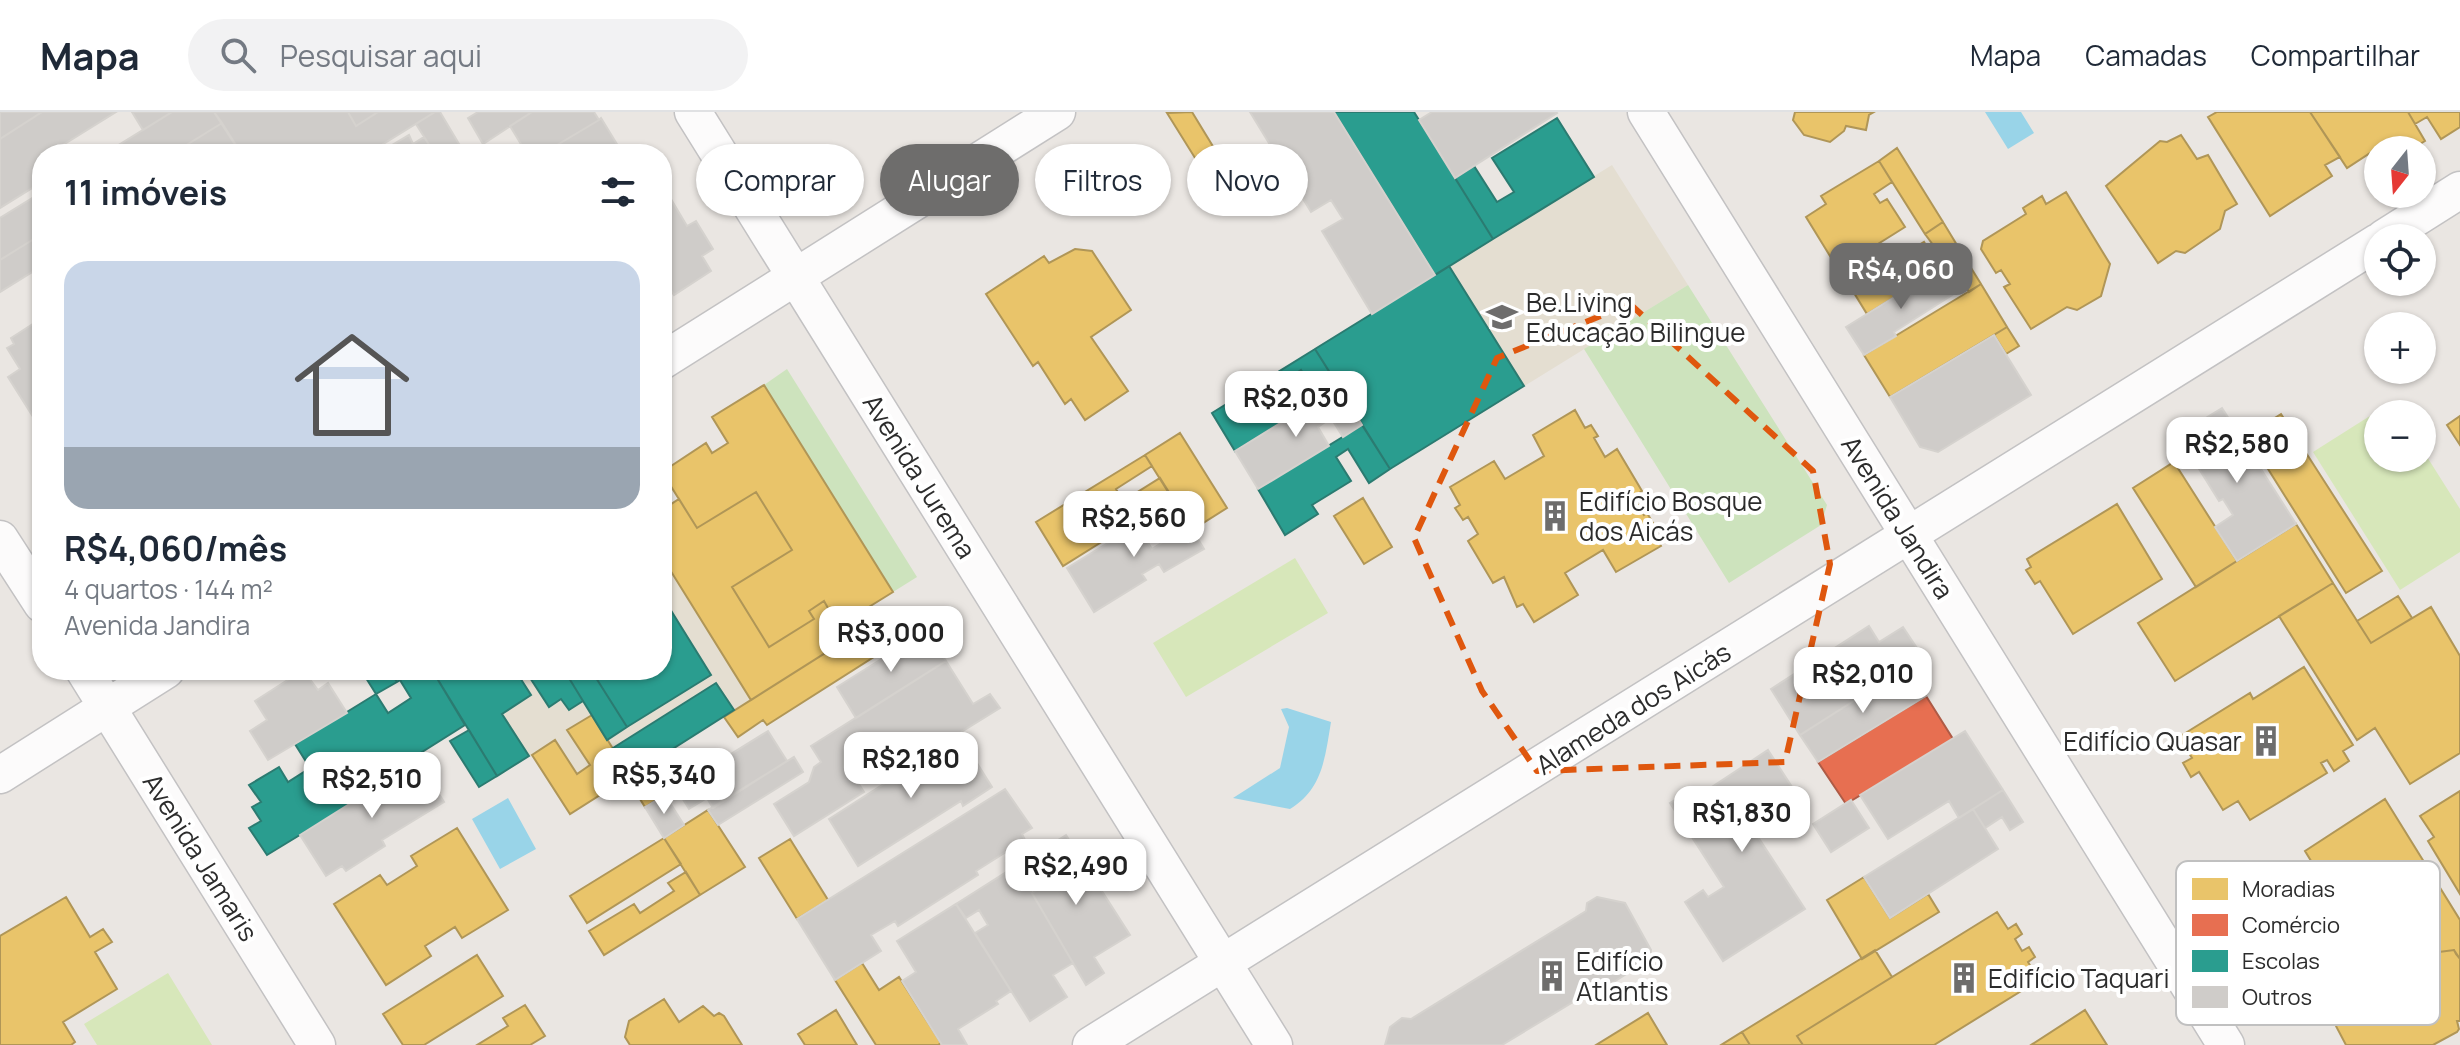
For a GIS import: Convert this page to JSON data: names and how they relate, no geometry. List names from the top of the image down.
{
  "streets": {
    "street": [
      "Avenida Jurema",
      "Avenida Jandira",
      "Alameda dos Aicás",
      "Avenida Jamaris"
    ]
  },
  "crossings": [
    ["Avenida Jurema", "Alameda dos Aicás"],
    ["Avenida Jandira", "Alameda dos Aicás"]
  ],
  "places": {
    "school or university": ["Be.Living Educação Bilingue"],
    "building": [
      "Edifício Bosque dos Aicás",
      "Edifício Quasar",
      "Edifício Atlantis",
      "Edifício Taquari"
    ]
  },
  "legend": [
    "Moradias",
    "Comércio",
    "Escolas",
    "Outros"
  ],
  "north": "bottom",
  "page": {
    "header": "Mapa",
    "search": "Pesquisar aqui",
    "nav": ["Mapa", "Camadas", "Compartilhar"],
    "map_buttons": ["+", "−"],
    "chip": [
      "Comprar",
      "Alugar",
      "Filtros",
      "Novo"
    ],
    "heading": "11 imóveis",
    "list": [
      {
        "name": "R$4,060/mês",
        "note": "4 quartos · 144 m² · Avenida Jandira"
      }
    ],
    "price": [
      "R$4,060",
      "R$2,030",
      "R$2,580",
      "R$2,560",
      "R$3,000",
      "R$2,010",
      "R$2,180",
      "R$5,340",
      "R$2,510",
      "R$1,830",
      "R$2,490"
    ]
  }
}
